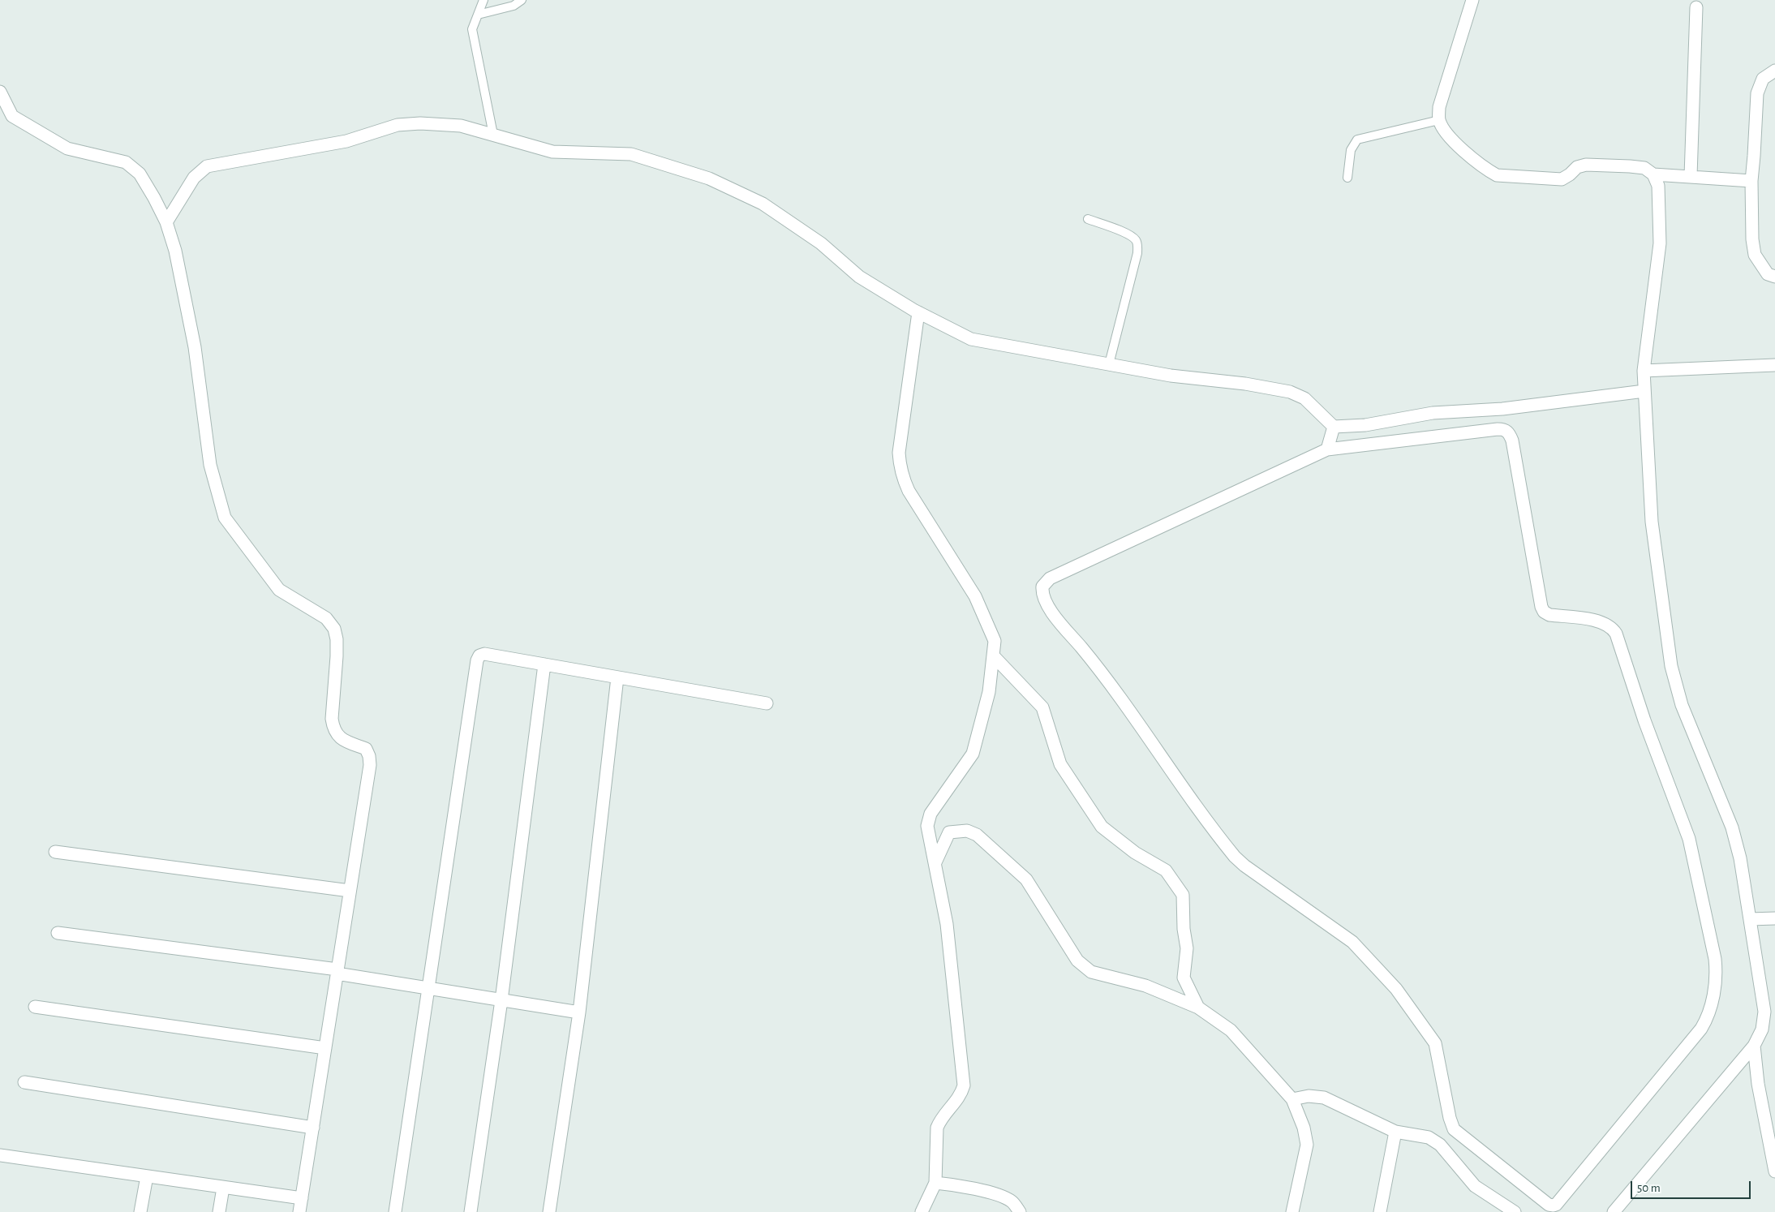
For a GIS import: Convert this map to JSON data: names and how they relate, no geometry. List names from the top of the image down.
{
  "scale_bar": "50 m"
}
